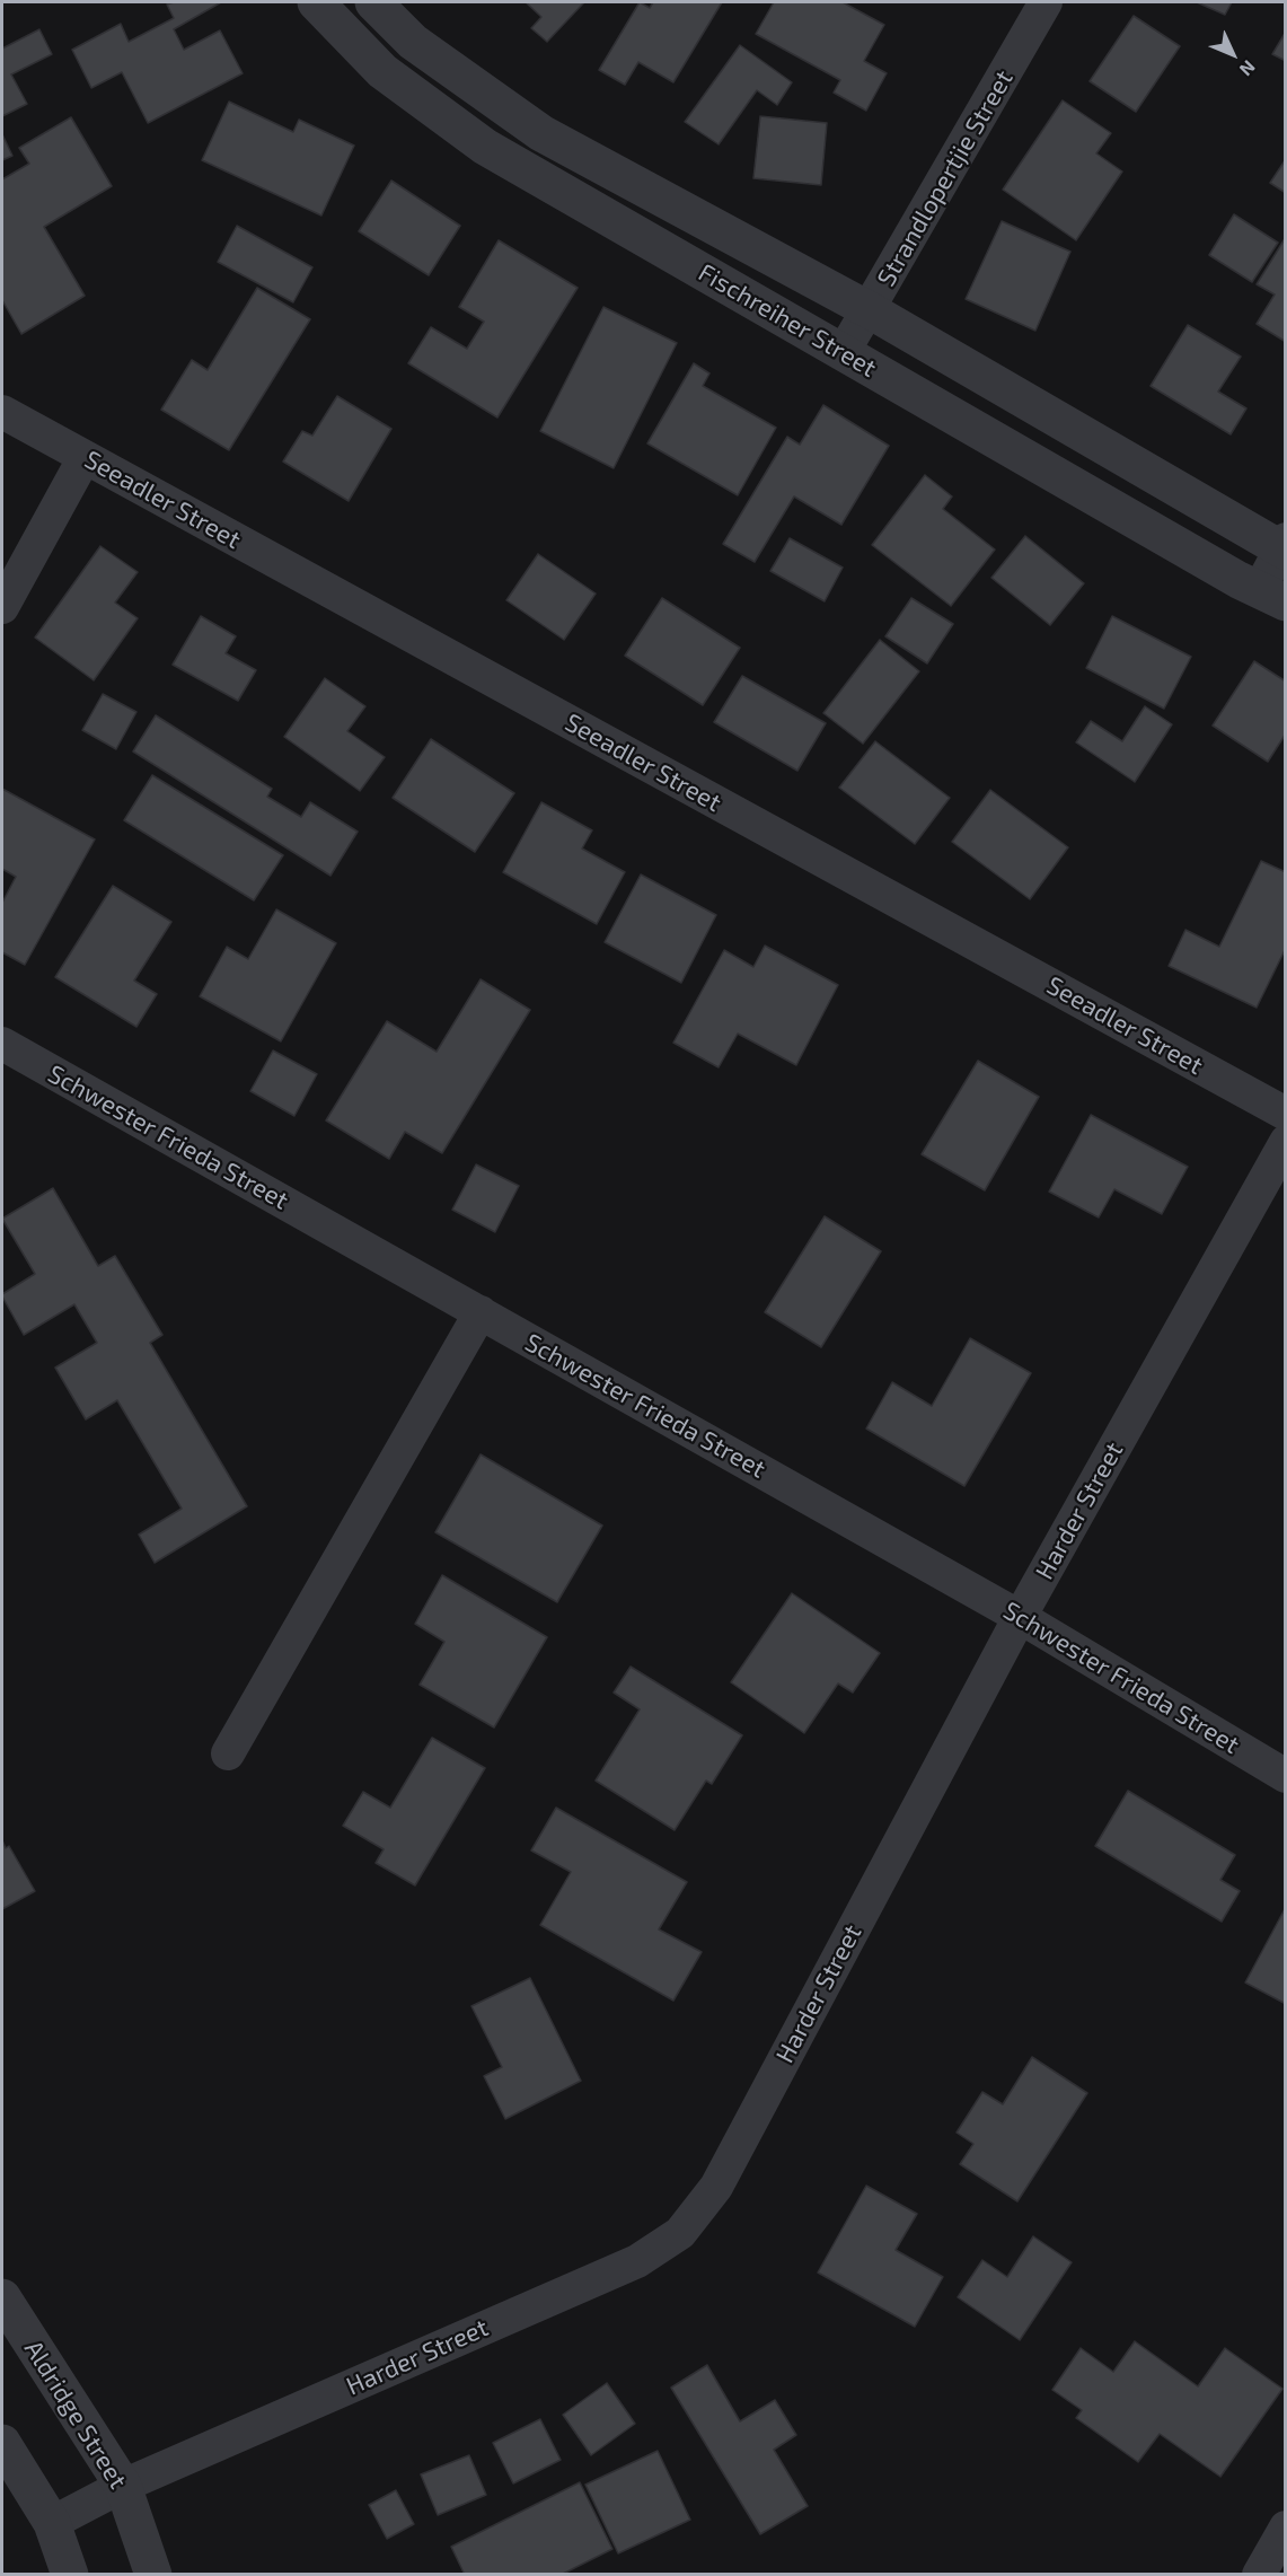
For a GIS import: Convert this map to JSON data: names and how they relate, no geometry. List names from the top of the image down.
{
  "streets": {
    "street": [
      "Strandlopertjie Street",
      "Fischreiher Street",
      "Seeadler Street",
      "Schwester Frieda Street",
      "Harder Street",
      "Aldridge Street"
    ]
  },
  "crossings": [
    ["Strandlopertjie Street", "Fischreiher Street"],
    ["Schwester Frieda Street", "Harder Street"],
    ["Harder Street", "Aldridge Street"]
  ],
  "north": "bottom right"
}
